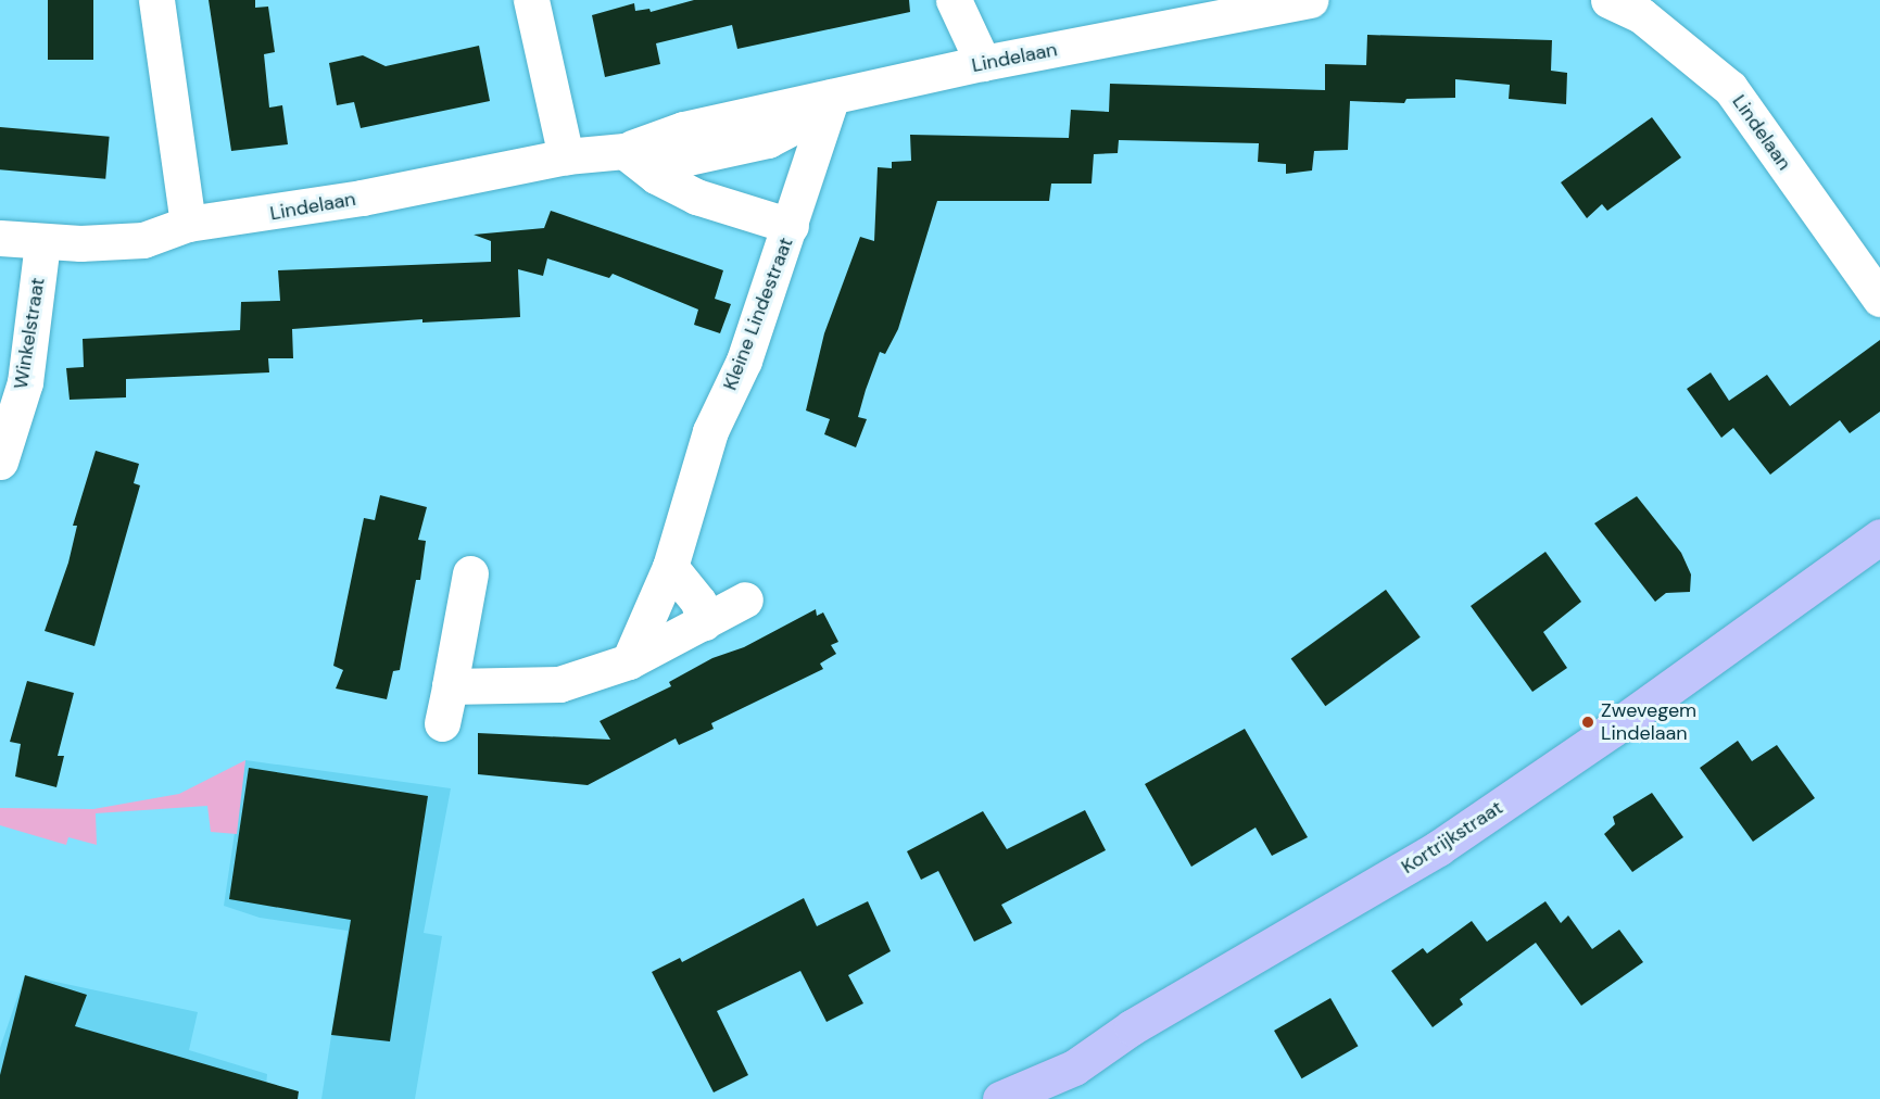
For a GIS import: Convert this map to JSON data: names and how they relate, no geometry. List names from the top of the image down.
{
  "streets": {
    "main road": ["Kortrijkstraat"],
    "street": ["Lindelaan", "Kleine Lindestraat", "Winkelstraat"]
  },
  "crossings": [
    ["Lindelaan", "Kleine Lindestraat"],
    ["Lindelaan", "Winkelstraat"]
  ],
  "places": ["Zwevegem Lindelaan"]
}
